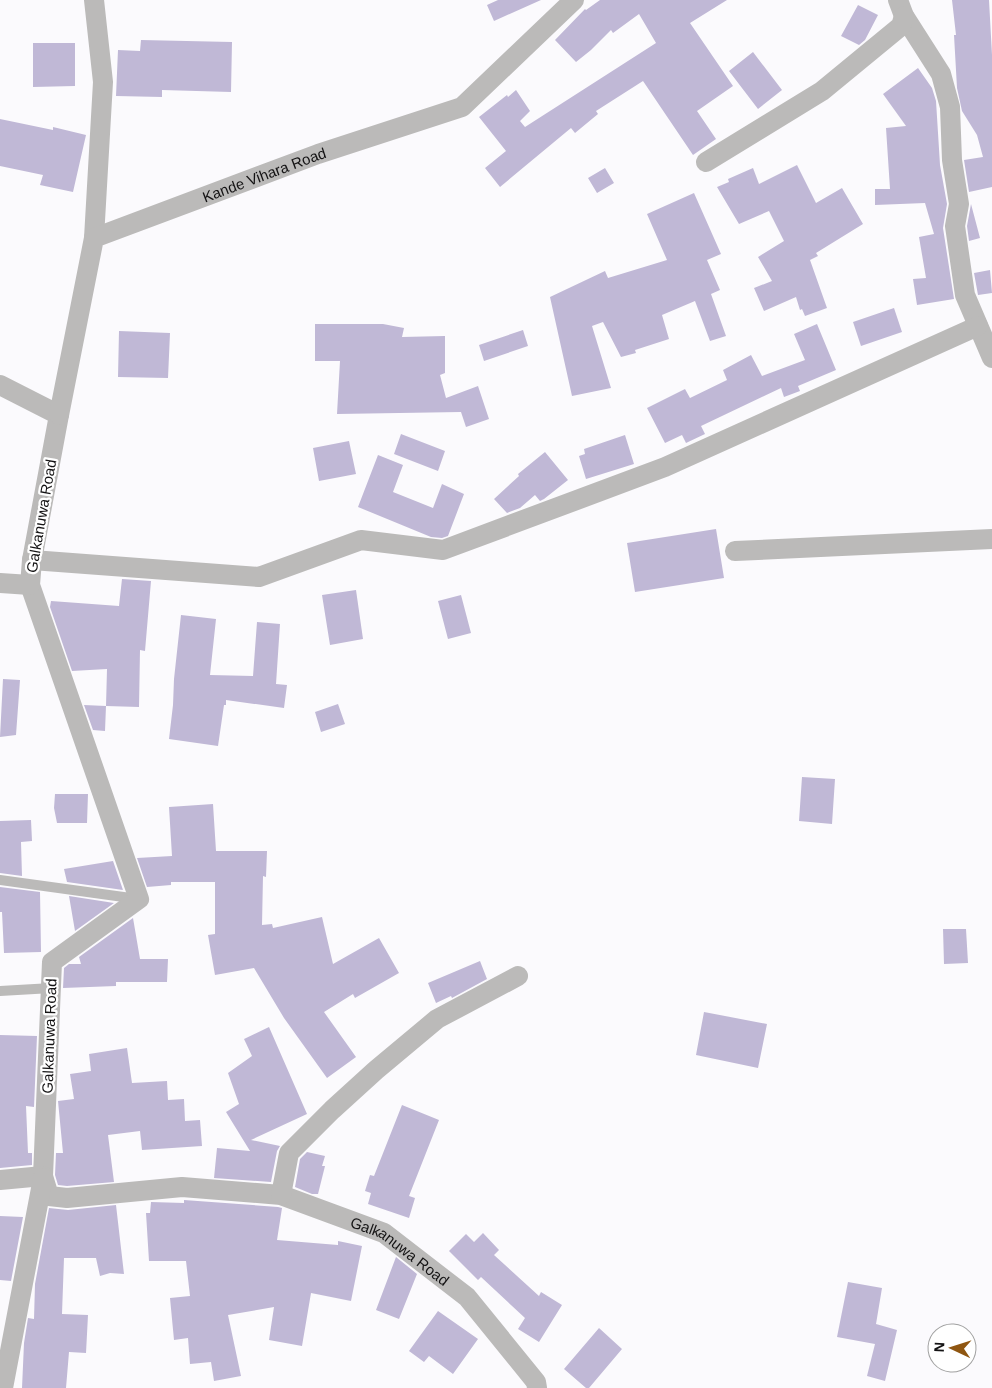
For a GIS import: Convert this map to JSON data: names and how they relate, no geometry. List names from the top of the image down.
{
  "streets": {
    "street": ["Kande Vihara Road", "Galkanuwa Road"]
  },
  "north": "left"
}
